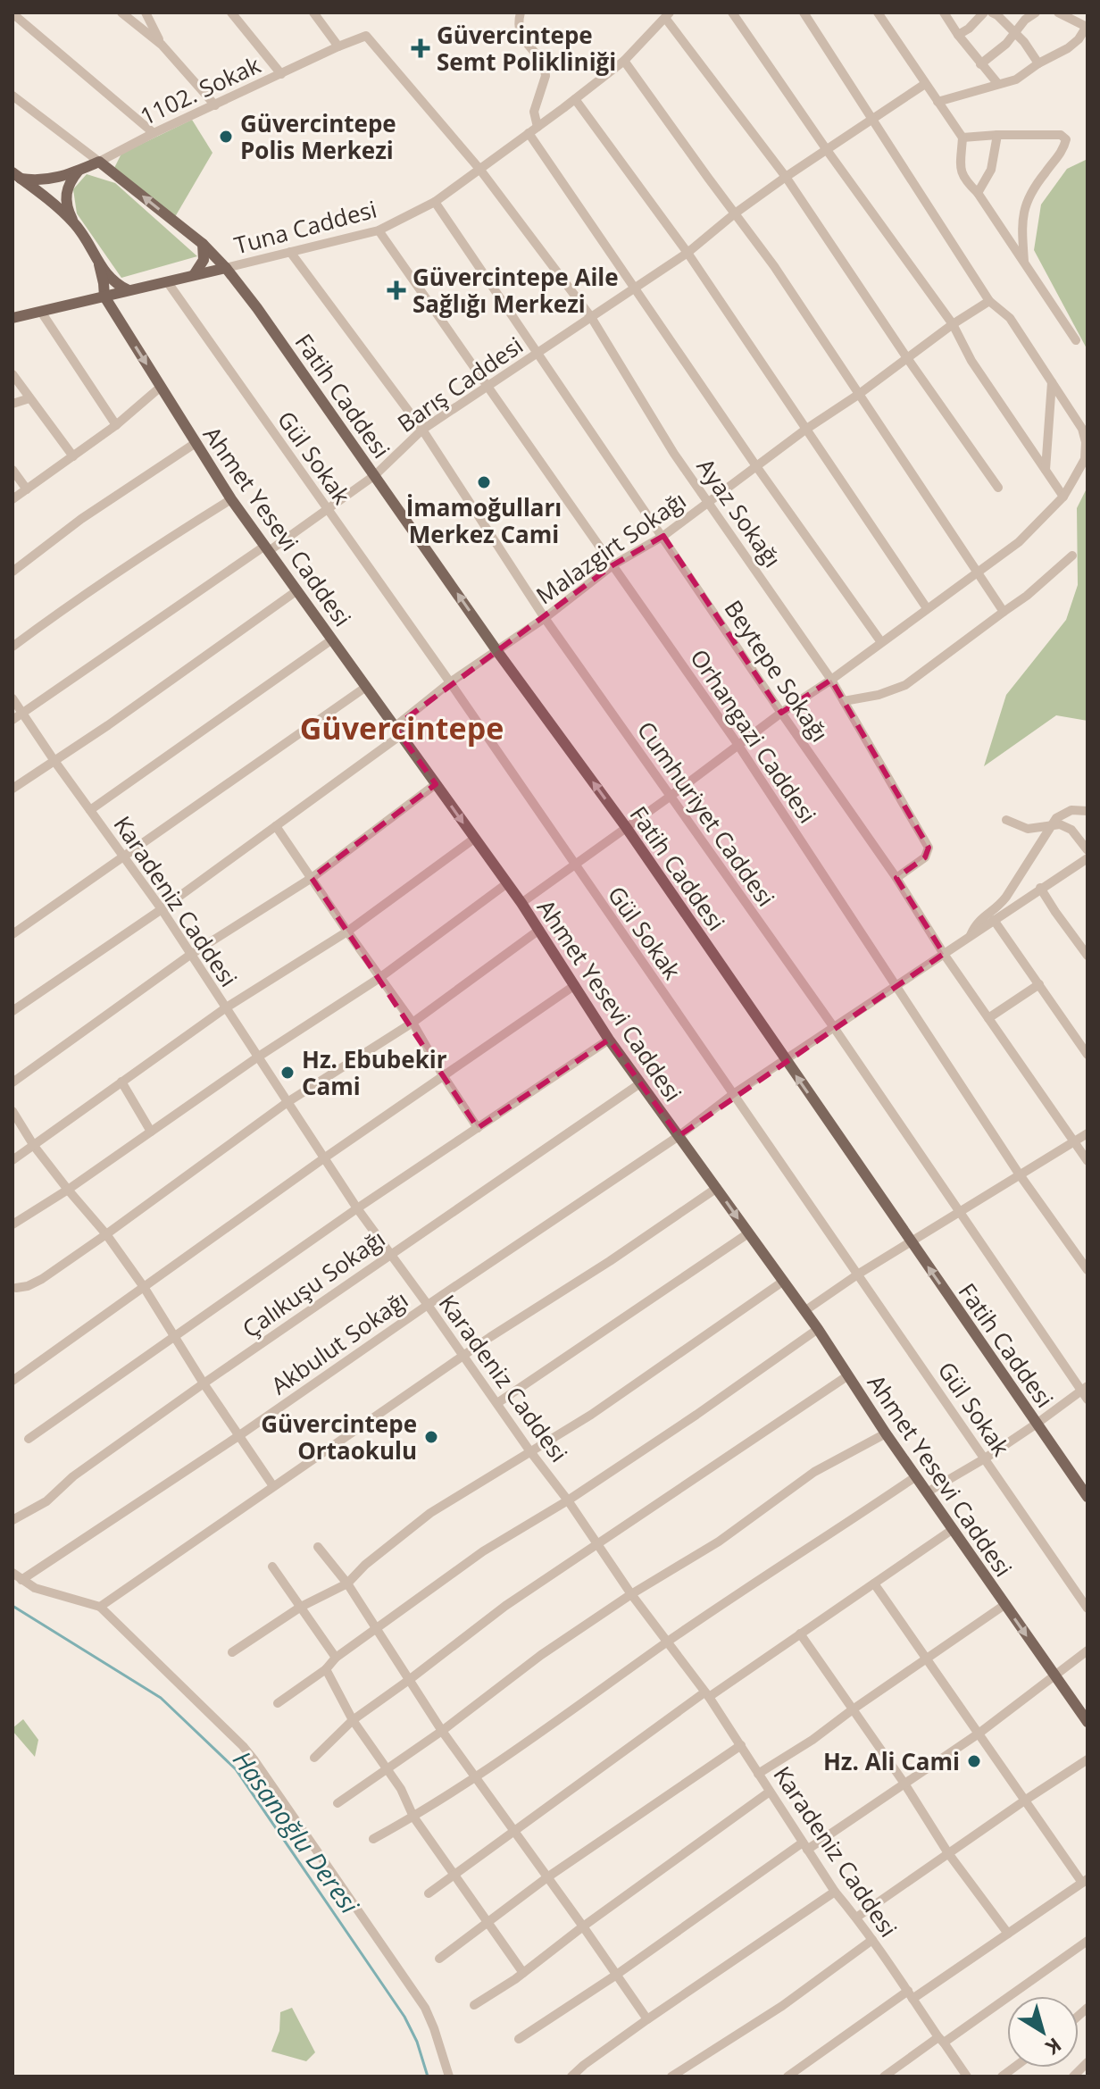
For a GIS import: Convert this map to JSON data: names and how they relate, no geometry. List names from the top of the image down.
{
  "streets": {
    "main road": [
      "1102. Sokak",
      "Tuna Caddesi",
      "Fatih Caddesi",
      "Ahmet Yesevi Caddesi"
    ],
    "street": [
      "Barış Caddesi",
      "Gül Sokak",
      "Ayaz Sokağı",
      "Malazgirt Sokağı",
      "Beytepe Sokağı",
      "Orhangazi Caddesi",
      "Cumhuriyet Caddesi",
      "Karadeniz Caddesi",
      "Çalıkuşu Sokağı",
      "Akbulut Sokağı"
    ]
  },
  "crossings": [
    ["1102. Sokak", "Tuna Caddesi"],
    ["1102. Sokak", "Fatih Caddesi"],
    ["1102. Sokak", "Ayaz Sokağı"],
    ["Tuna Caddesi", "Fatih Caddesi"],
    ["Tuna Caddesi", "Gül Sokak"],
    ["Tuna Caddesi", "Ayaz Sokağı"],
    ["Tuna Caddesi", "Ahmet Yesevi Caddesi"],
    ["Tuna Caddesi", "Beytepe Sokağı"],
    ["Tuna Caddesi", "Orhangazi Caddesi"],
    ["Tuna Caddesi", "Cumhuriyet Caddesi"],
    ["Barış Caddesi", "Fatih Caddesi"],
    ["Barış Caddesi", "Gül Sokak"],
    ["Barış Caddesi", "Ayaz Sokağı"],
    ["Barış Caddesi", "Ahmet Yesevi Caddesi"],
    ["Barış Caddesi", "Beytepe Sokağı"],
    ["Barış Caddesi", "Orhangazi Caddesi"],
    ["Barış Caddesi", "Cumhuriyet Caddesi"],
    ["Barış Caddesi", "Karadeniz Caddesi"],
    ["Fatih Caddesi", "Malazgirt Sokağı"],
    ["Fatih Caddesi", "Akbulut Sokağı"],
    ["Gül Sokak", "Malazgirt Sokağı"],
    ["Gül Sokak", "Akbulut Sokağı"],
    ["Ayaz Sokağı", "Malazgirt Sokağı"],
    ["Ayaz Sokağı", "Beytepe Sokağı"],
    ["Ahmet Yesevi Caddesi", "Malazgirt Sokağı"],
    ["Ahmet Yesevi Caddesi", "Çalıkuşu Sokağı"],
    ["Ahmet Yesevi Caddesi", "Akbulut Sokağı"],
    ["Malazgirt Sokağı", "Beytepe Sokağı"],
    ["Malazgirt Sokağı", "Orhangazi Caddesi"],
    ["Malazgirt Sokağı", "Cumhuriyet Caddesi"],
    ["Malazgirt Sokağı", "Karadeniz Caddesi"],
    ["Beytepe Sokağı", "Akbulut Sokağı"],
    ["Orhangazi Caddesi", "Akbulut Sokağı"],
    ["Cumhuriyet Caddesi", "Akbulut Sokağı"],
    ["Karadeniz Caddesi", "Çalıkuşu Sokağı"],
    ["Karadeniz Caddesi", "Akbulut Sokağı"]
  ],
  "one_way": ["Fatih Caddesi"],
  "districts": ["Güvercintepe"],
  "water": ["Hasanoğlu Deresi"],
  "places": {
    "health": ["Güvercintepe Semt Polikliniği", "Güvercintepe Aile Sağlığı Merkezi"],
    "other": [
      "Güvercintepe Polis Merkezi",
      "İmamoğulları Merkez Cami",
      "Hz. Ebubekir Cami",
      "Güvercintepe Ortaokulu",
      "Hz. Ali Cami"
    ]
  },
  "north": "bottom right"
}
